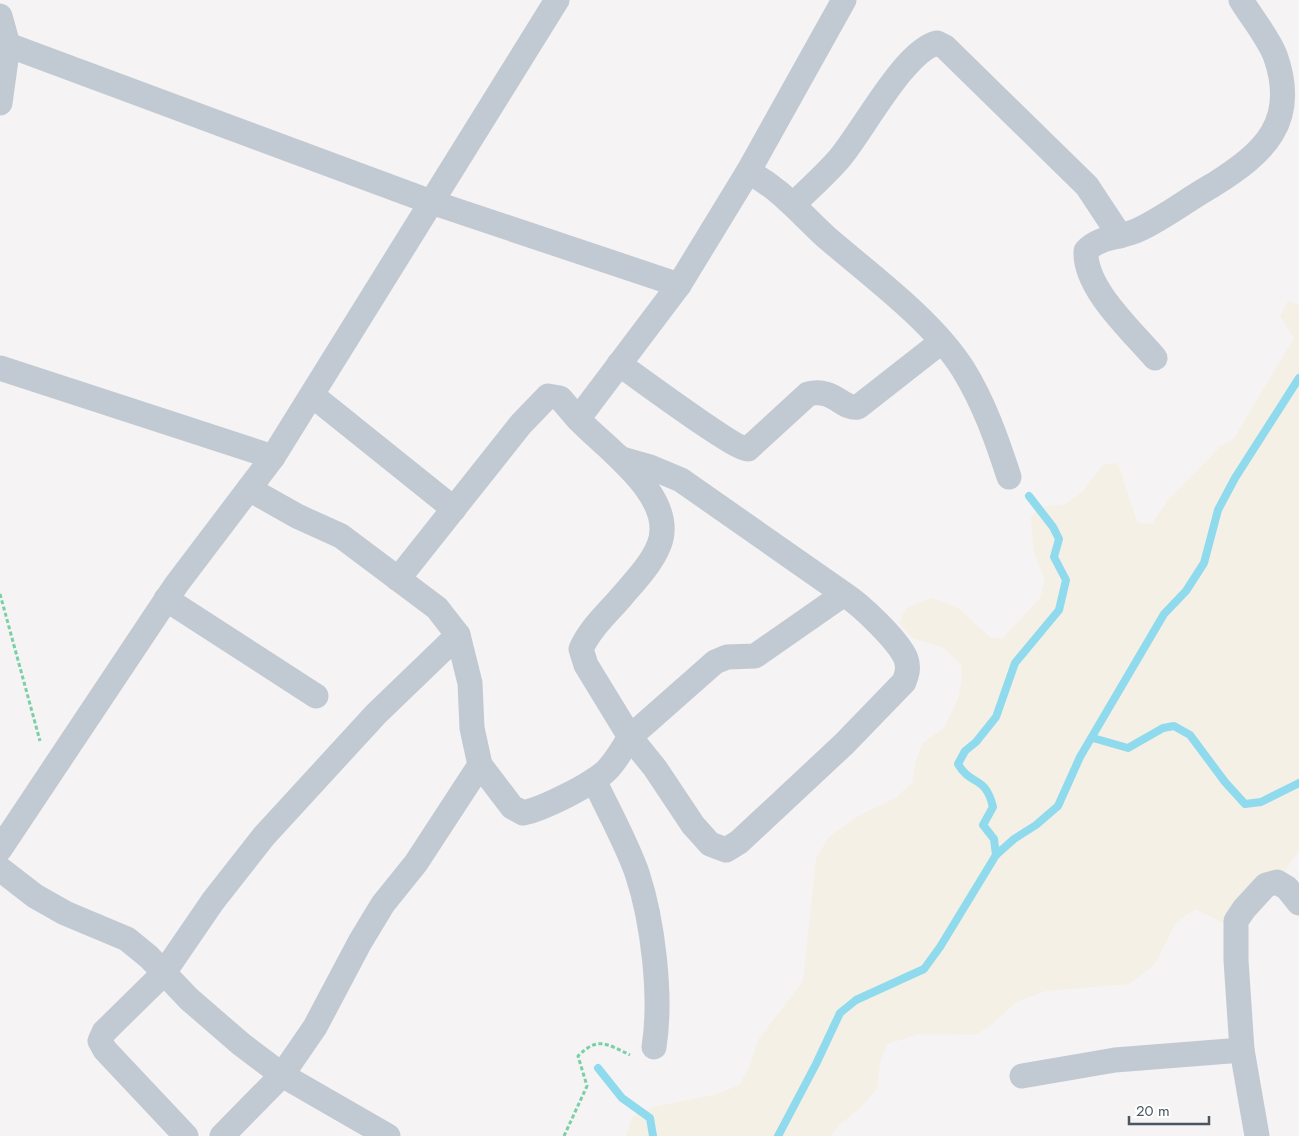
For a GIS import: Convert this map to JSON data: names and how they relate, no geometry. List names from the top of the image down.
{
  "scale_bar": "20 m"
}
